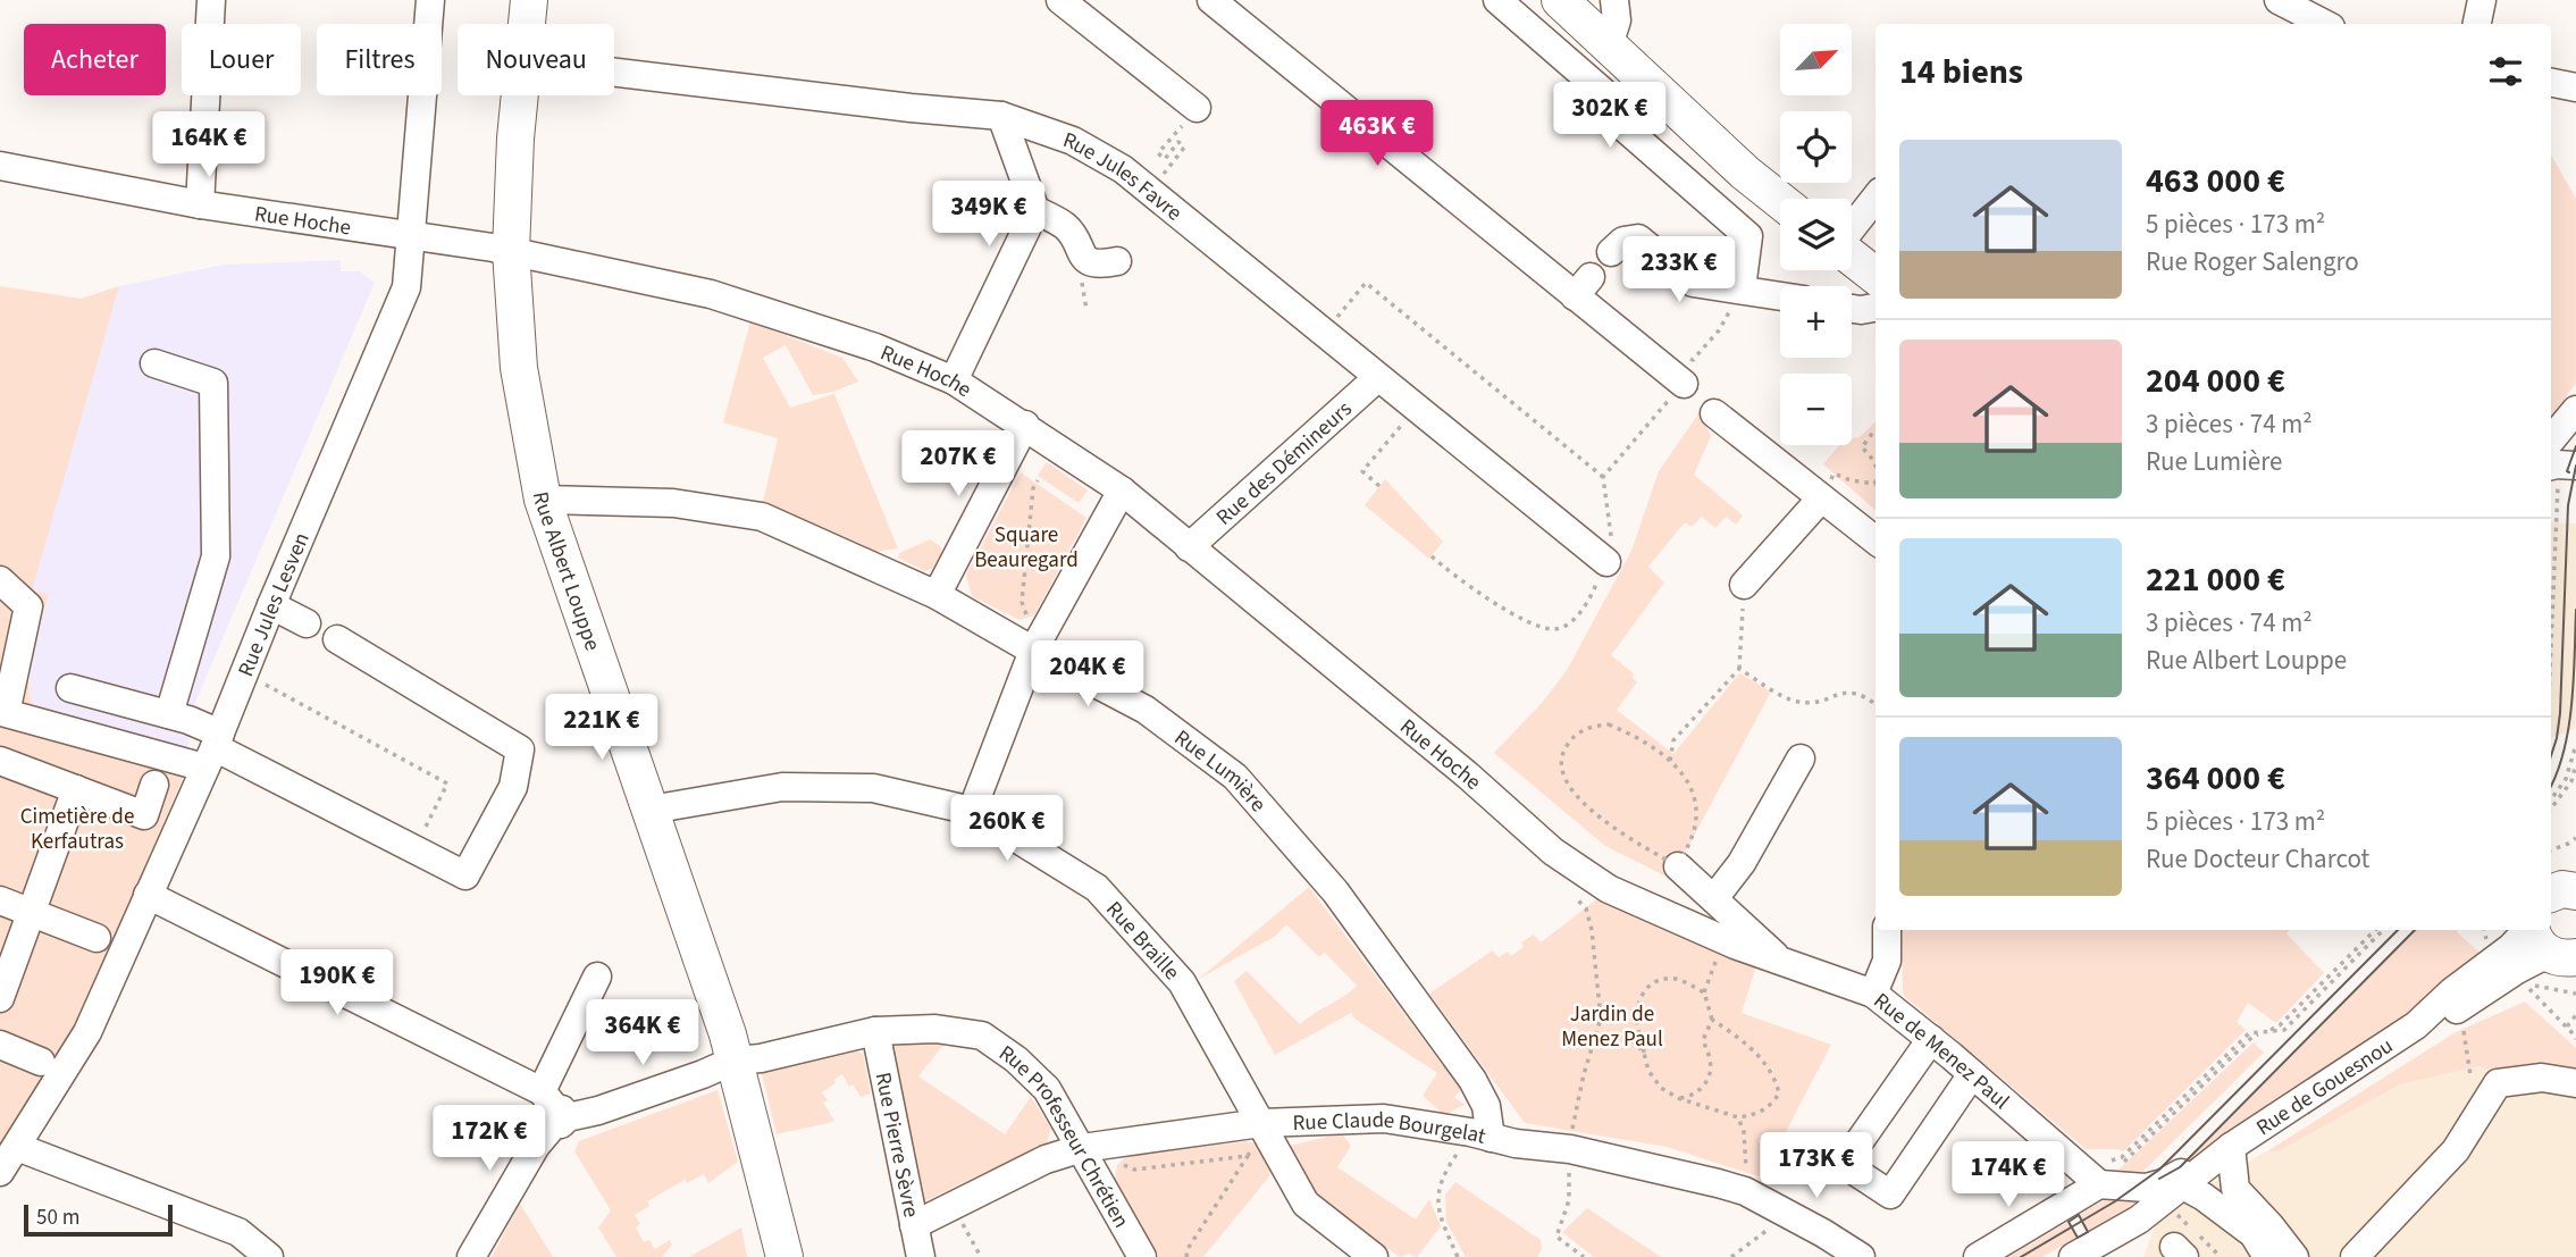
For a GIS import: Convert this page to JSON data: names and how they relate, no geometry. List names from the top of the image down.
{
  "streets": {
    "main road": ["Rue Albert Louppe"],
    "street": [
      "Rue Jules Favre",
      "Rue Hoche",
      "Rue des Démineurs",
      "Rue Jules Lesven",
      "Rue Lumière",
      "Rue Braille",
      "Rue de Menez Paul",
      "Rue de Gouesnou",
      "Rue Claude Bourgelat",
      "Rue Professeur Chrétien",
      "Rue Pierre Sèvre"
    ]
  },
  "crossings": [
    ["Rue Jules Favre", "Rue des Démineurs"],
    ["Rue Hoche", "Rue des Démineurs"],
    ["Rue Hoche", "Rue Albert Louppe"],
    ["Rue Hoche", "Rue Jules Lesven"],
    ["Rue Hoche", "Rue de Menez Paul"],
    ["Rue Albert Louppe", "Rue Lumière"],
    ["Rue Albert Louppe", "Rue Braille"],
    ["Rue Albert Louppe", "Rue Professeur Chrétien"],
    ["Rue Lumière", "Rue Claude Bourgelat"],
    ["Rue Braille", "Rue Claude Bourgelat"],
    ["Rue de Menez Paul", "Rue de Gouesnou"],
    ["Rue Claude Bourgelat", "Rue Professeur Chrétien"],
    ["Rue Claude Bourgelat", "Rue Pierre Sèvre"],
    ["Rue Professeur Chrétien", "Rue Pierre Sèvre"]
  ],
  "parks": ["Square Beauregard", "Cimetière de Kerfautras", "Jardin de Menez Paul"],
  "scale_bar": "50 m",
  "north": "top right",
  "page": {
    "map_buttons": ["+", "−"],
    "chip": [
      "Acheter",
      "Louer",
      "Filtres",
      "Nouveau"
    ],
    "heading": "14 biens",
    "price": [
      "302K €",
      "463K €",
      "164K €",
      "349K €",
      "233K €",
      "207K €",
      "204K €",
      "221K €",
      "260K €",
      "190K €",
      "364K €",
      "172K €",
      "173K €",
      "174K €"
    ],
    "list": [
      {
        "name": "463 000 €",
        "note": "5 pièces · 173 m² · Rue Roger Salengro"
      },
      {
        "name": "204 000 €",
        "note": "3 pièces · 74 m² · Rue Lumière"
      },
      {
        "name": "221 000 €",
        "note": "3 pièces · 74 m² · Rue Albert Louppe"
      },
      {
        "name": "364 000 €",
        "note": "5 pièces · 173 m² · Rue Docteur Charcot"
      }
    ],
    "scale": "50 m"
  }
}
